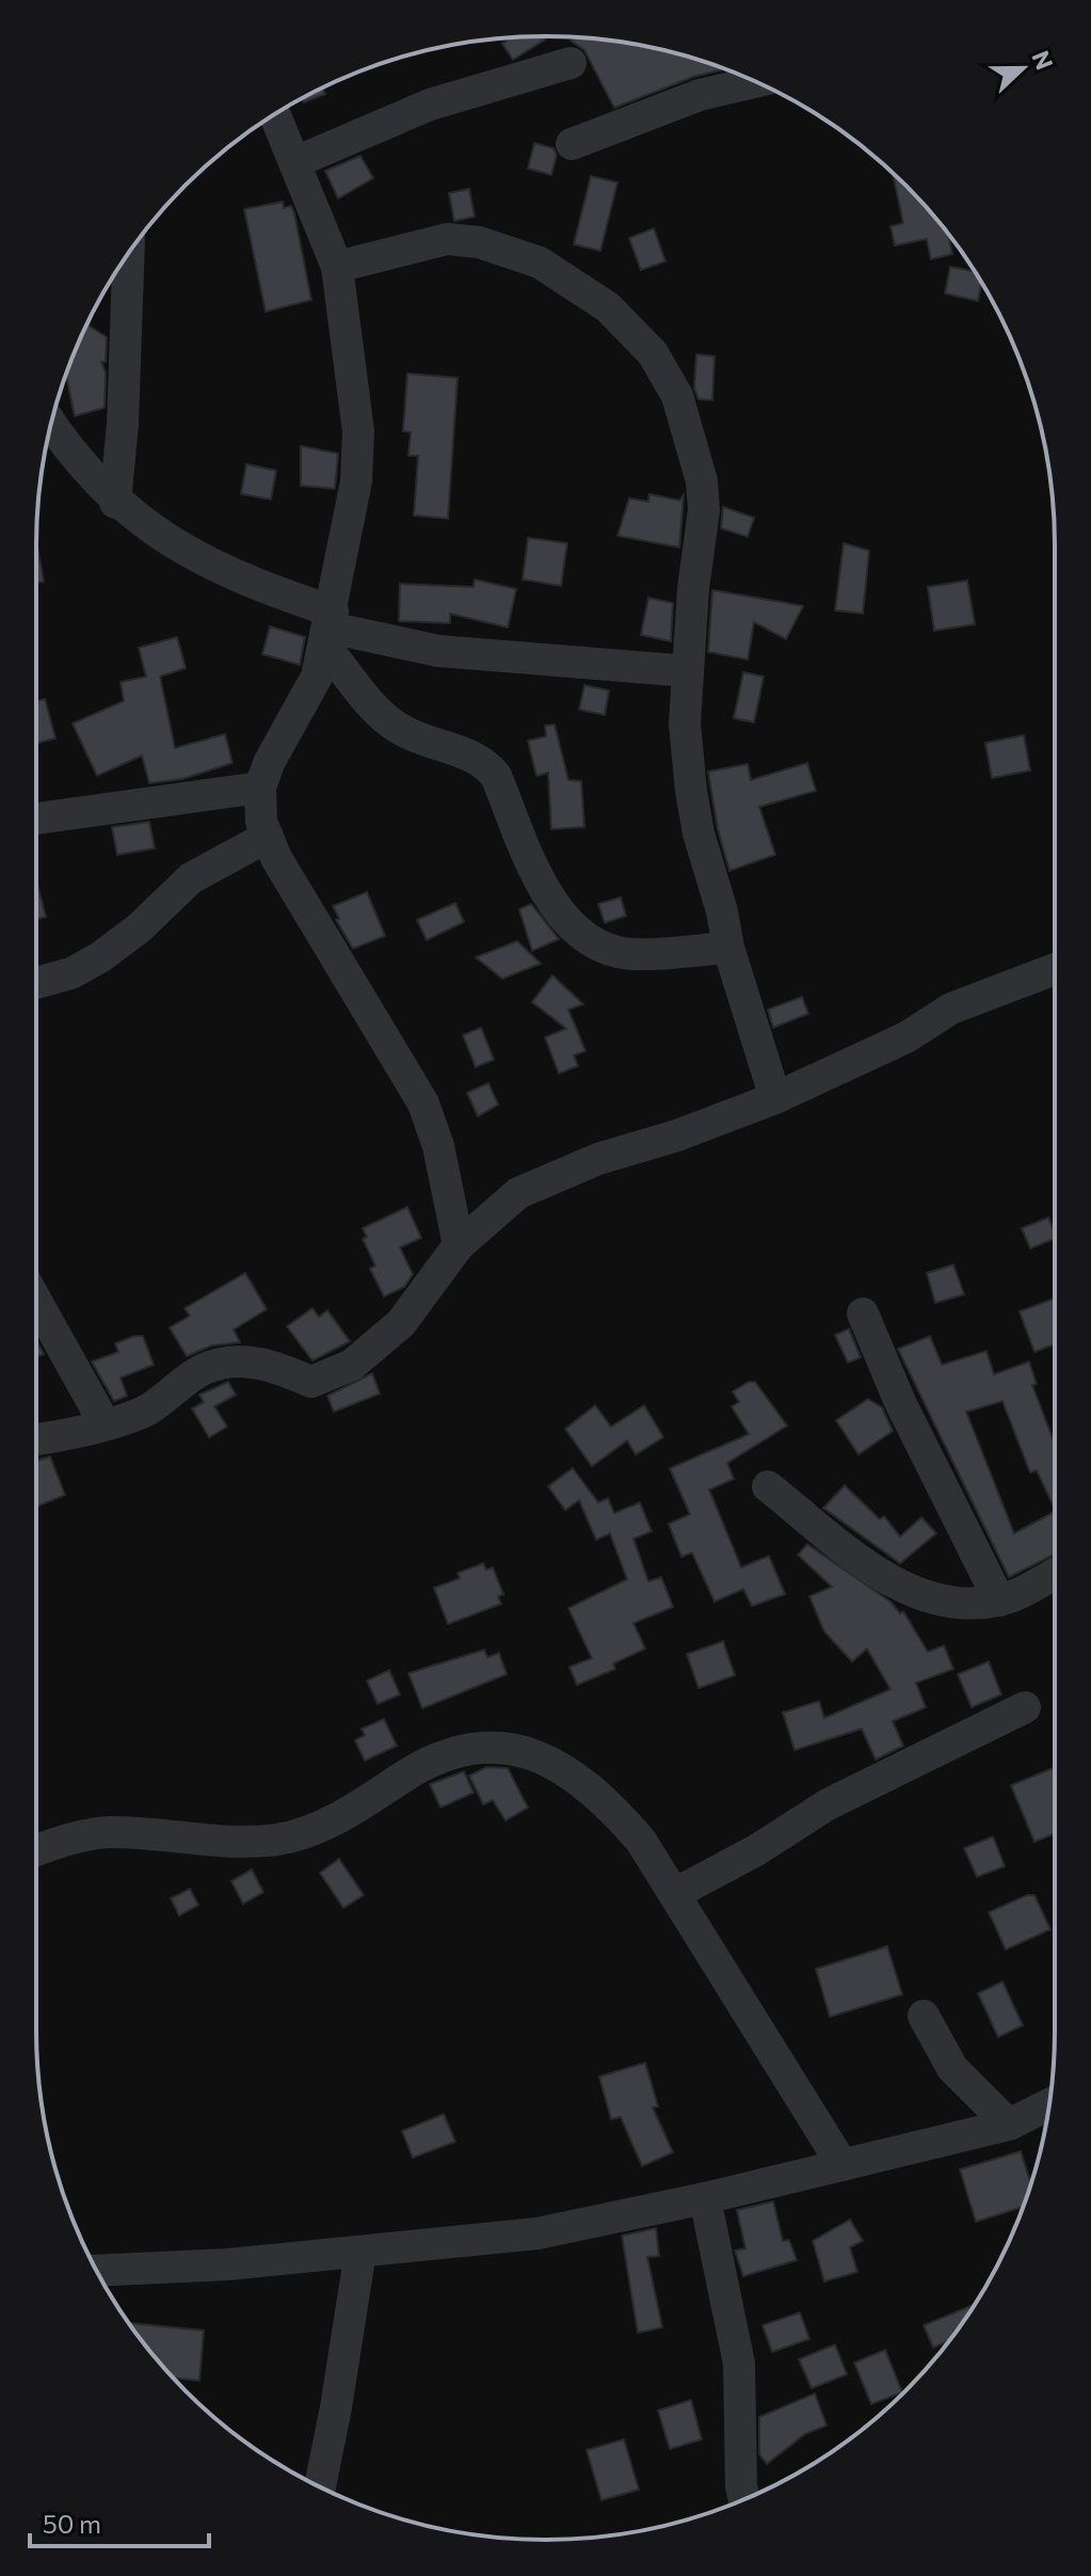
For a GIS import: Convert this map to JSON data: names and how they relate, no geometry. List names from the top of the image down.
{
  "scale_bar": "50 m",
  "north": "right"
}
